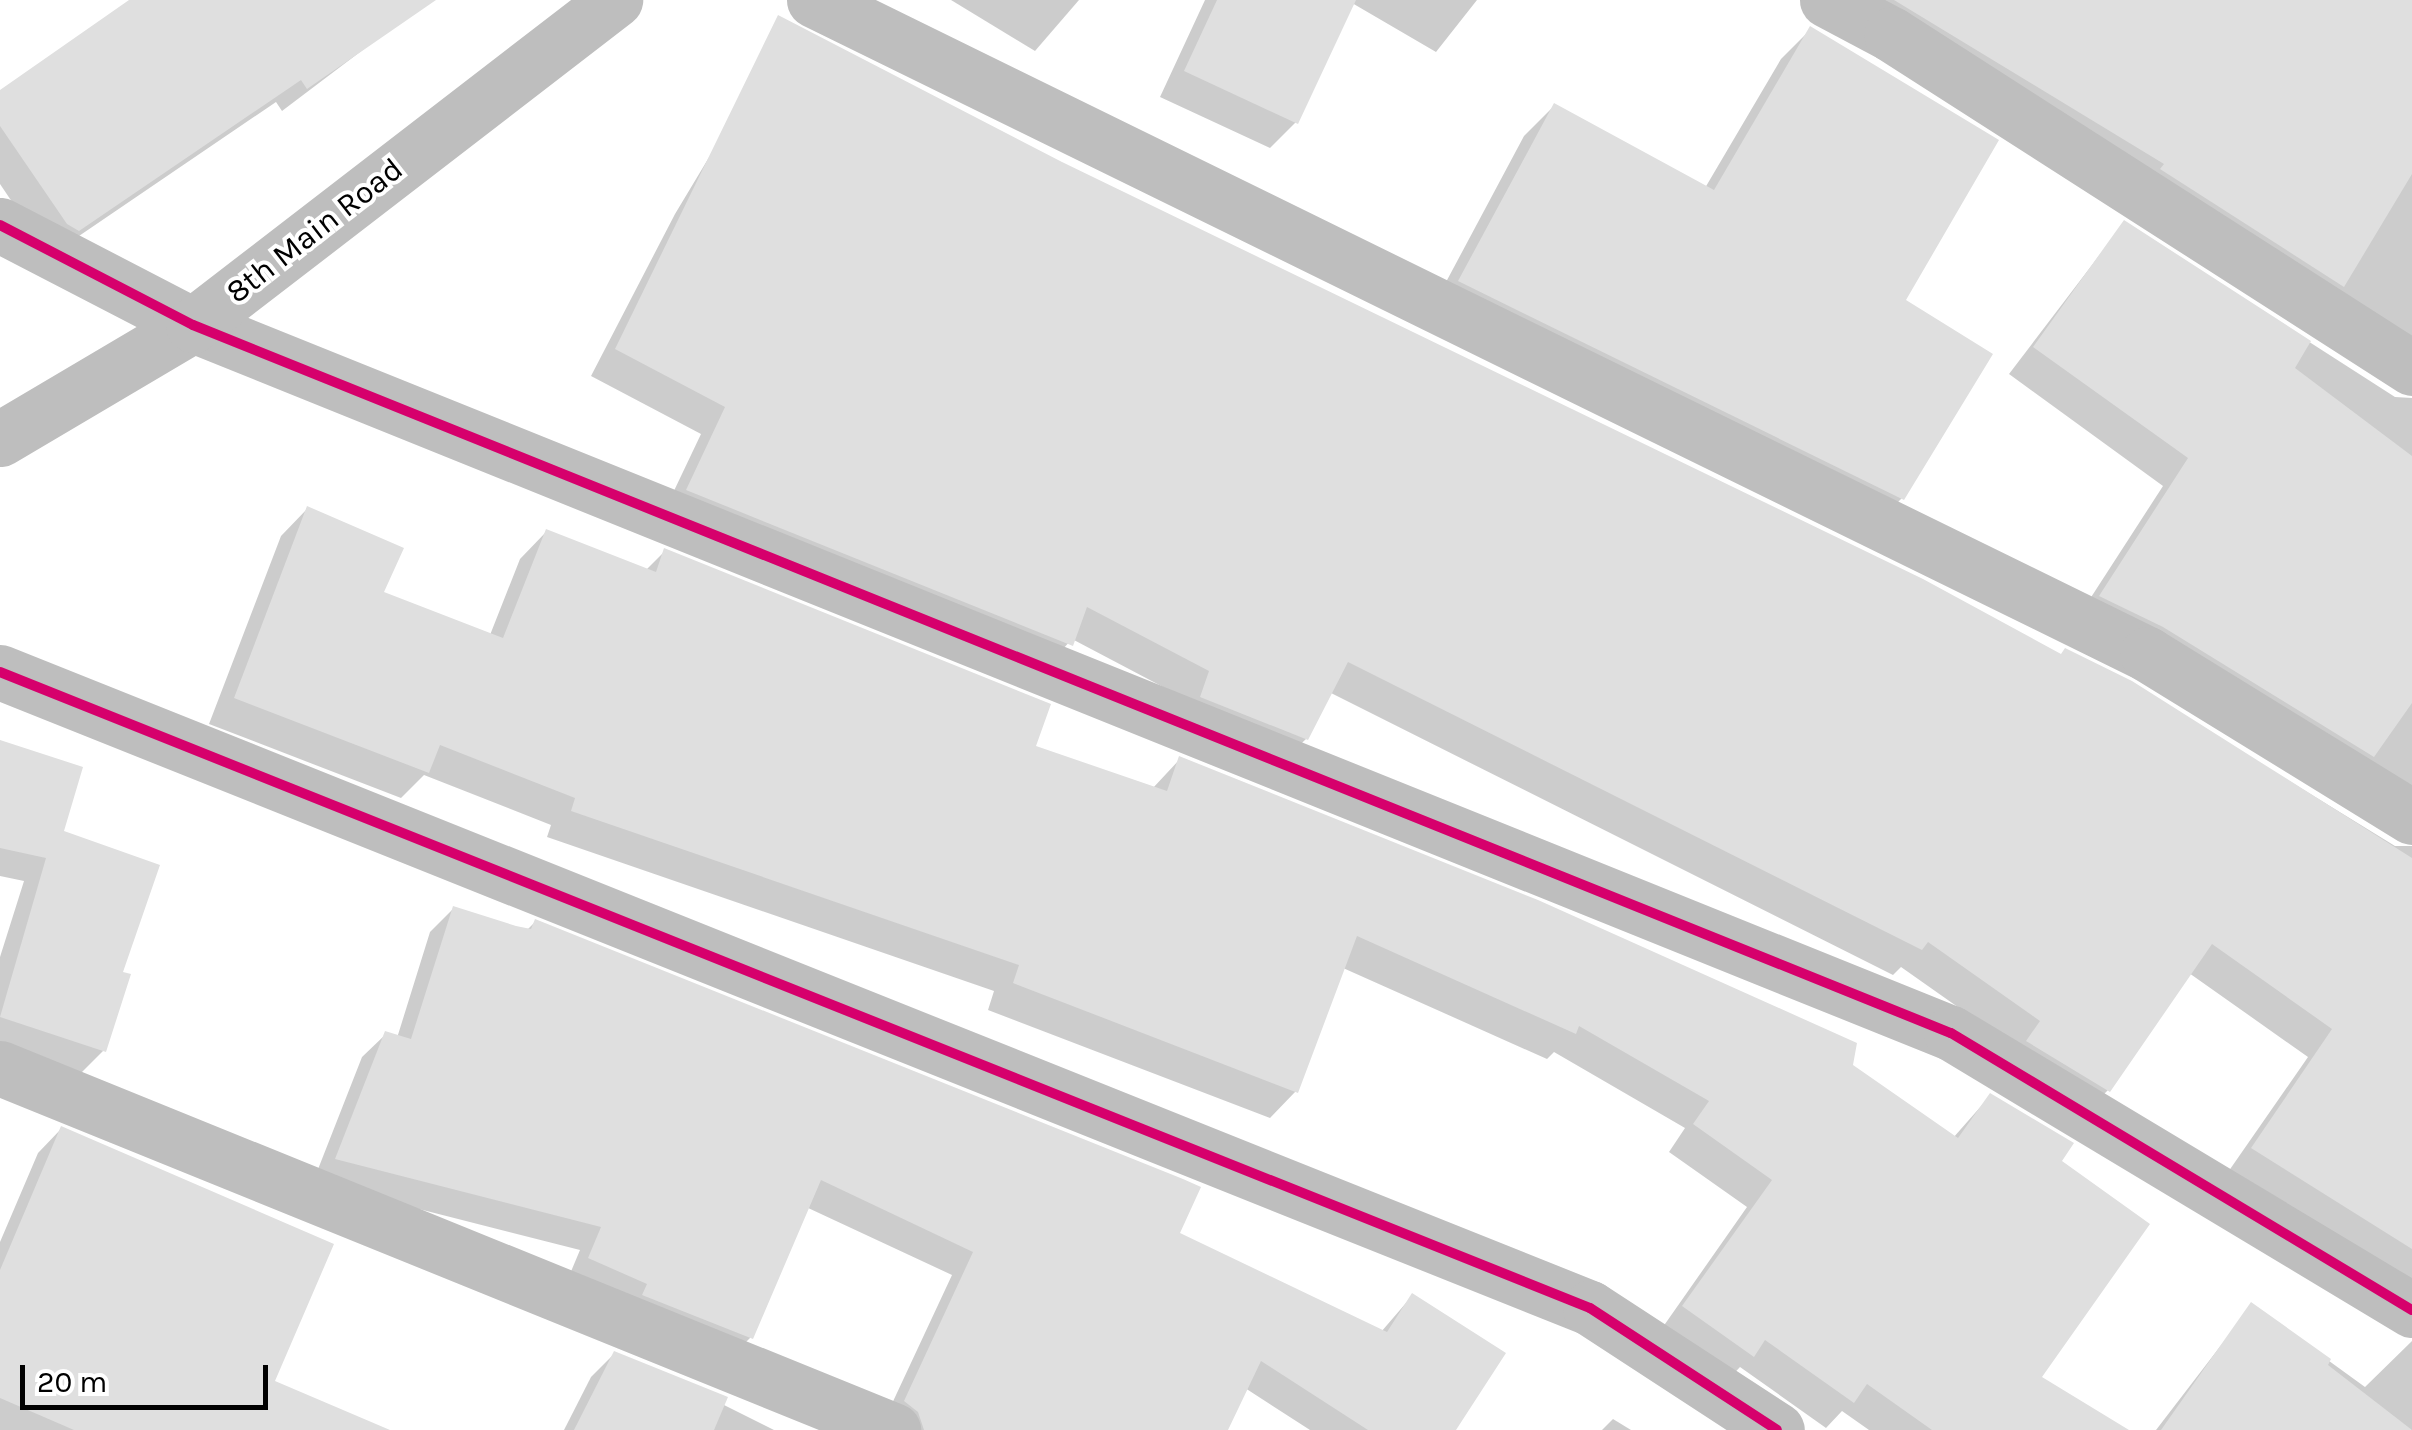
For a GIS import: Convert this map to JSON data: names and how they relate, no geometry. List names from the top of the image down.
{
  "streets": {
    "street": ["8th Main Road"]
  },
  "scale_bar": "20 m"
}
